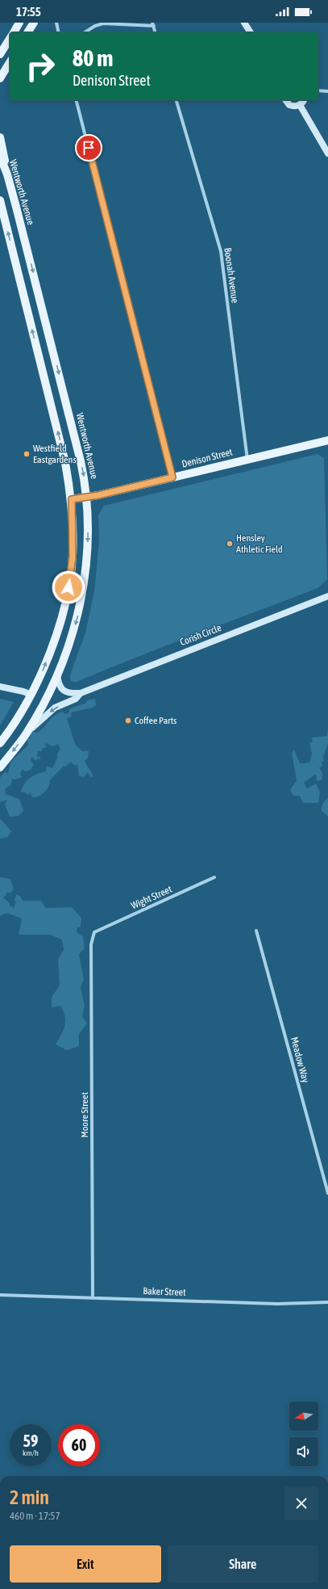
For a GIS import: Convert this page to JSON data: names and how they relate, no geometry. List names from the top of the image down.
{
  "streets": {
    "main road": ["Wentworth Avenue", "Denison Street"],
    "street": [
      "Boonah Avenue",
      "Corish Circle",
      "Wight Street",
      "Meadow Way",
      "Moore Street",
      "Baker Street"
    ]
  },
  "crossings": [
    ["Wentworth Avenue", "Denison Street"],
    ["Wentworth Avenue", "Corish Circle"],
    ["Boonah Avenue", "Denison Street"],
    ["Wight Street", "Moore Street"],
    ["Moore Street", "Baker Street"]
  ],
  "places": ["Westfield Eastgardens", "Hensley Athletic Field", "Coffee Parts"],
  "north": "left",
  "page": {
    "status": "17:55",
    "turn": ["80 m", "Denison Street"],
    "speed": "59 km/h",
    "limit": "60",
    "heading": ["2 min", "460 m · 17:57"],
    "buttons": ["Exit", "Share"]
  }
}
